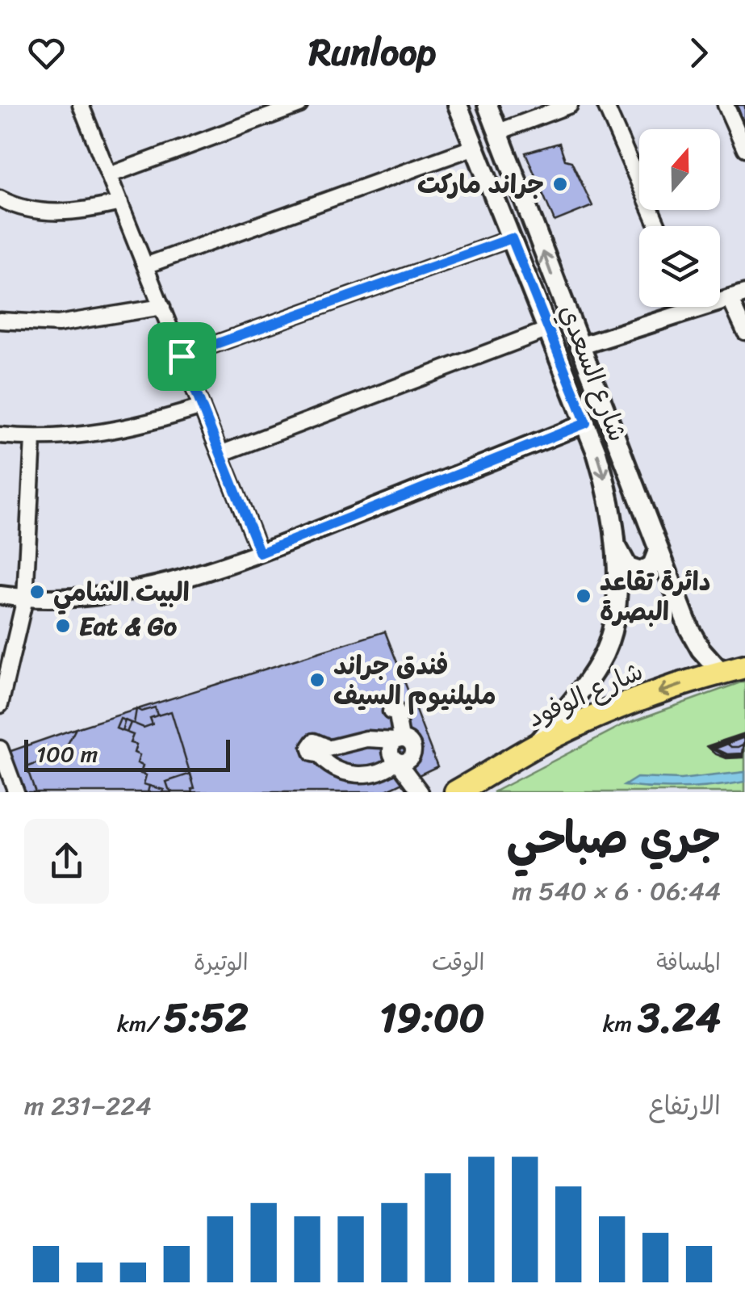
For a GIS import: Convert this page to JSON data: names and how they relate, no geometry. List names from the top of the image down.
{
  "streets": {
    "main road": ["شارع السعدي", "شارع الوفود"]
  },
  "crossings": [
    ["شارع السعدي", "شارع الوفود"]
  ],
  "one_way": ["شارع الوفود"],
  "places": [
    "جراند ماركت",
    "البيت الشامي",
    "دائرة تقاعد البصرة",
    "Eat & Go",
    "فندق جراند مليلنيوم السيف"
  ],
  "scale_bar": "100 m",
  "north": "top",
  "page": {
    "header": "Runloop",
    "scale": "100 m",
    "heading": ["جري صباحي", "06:44 · 6 × 540 m"],
    "stats": [
      ["المسافة", "3.24 km"],
      ["الوقت", "19:00"],
      ["الوتيرة", "5:52 /km"]
    ],
    "chart": ["الارتفاع", "224–231 m"]
  }
}
